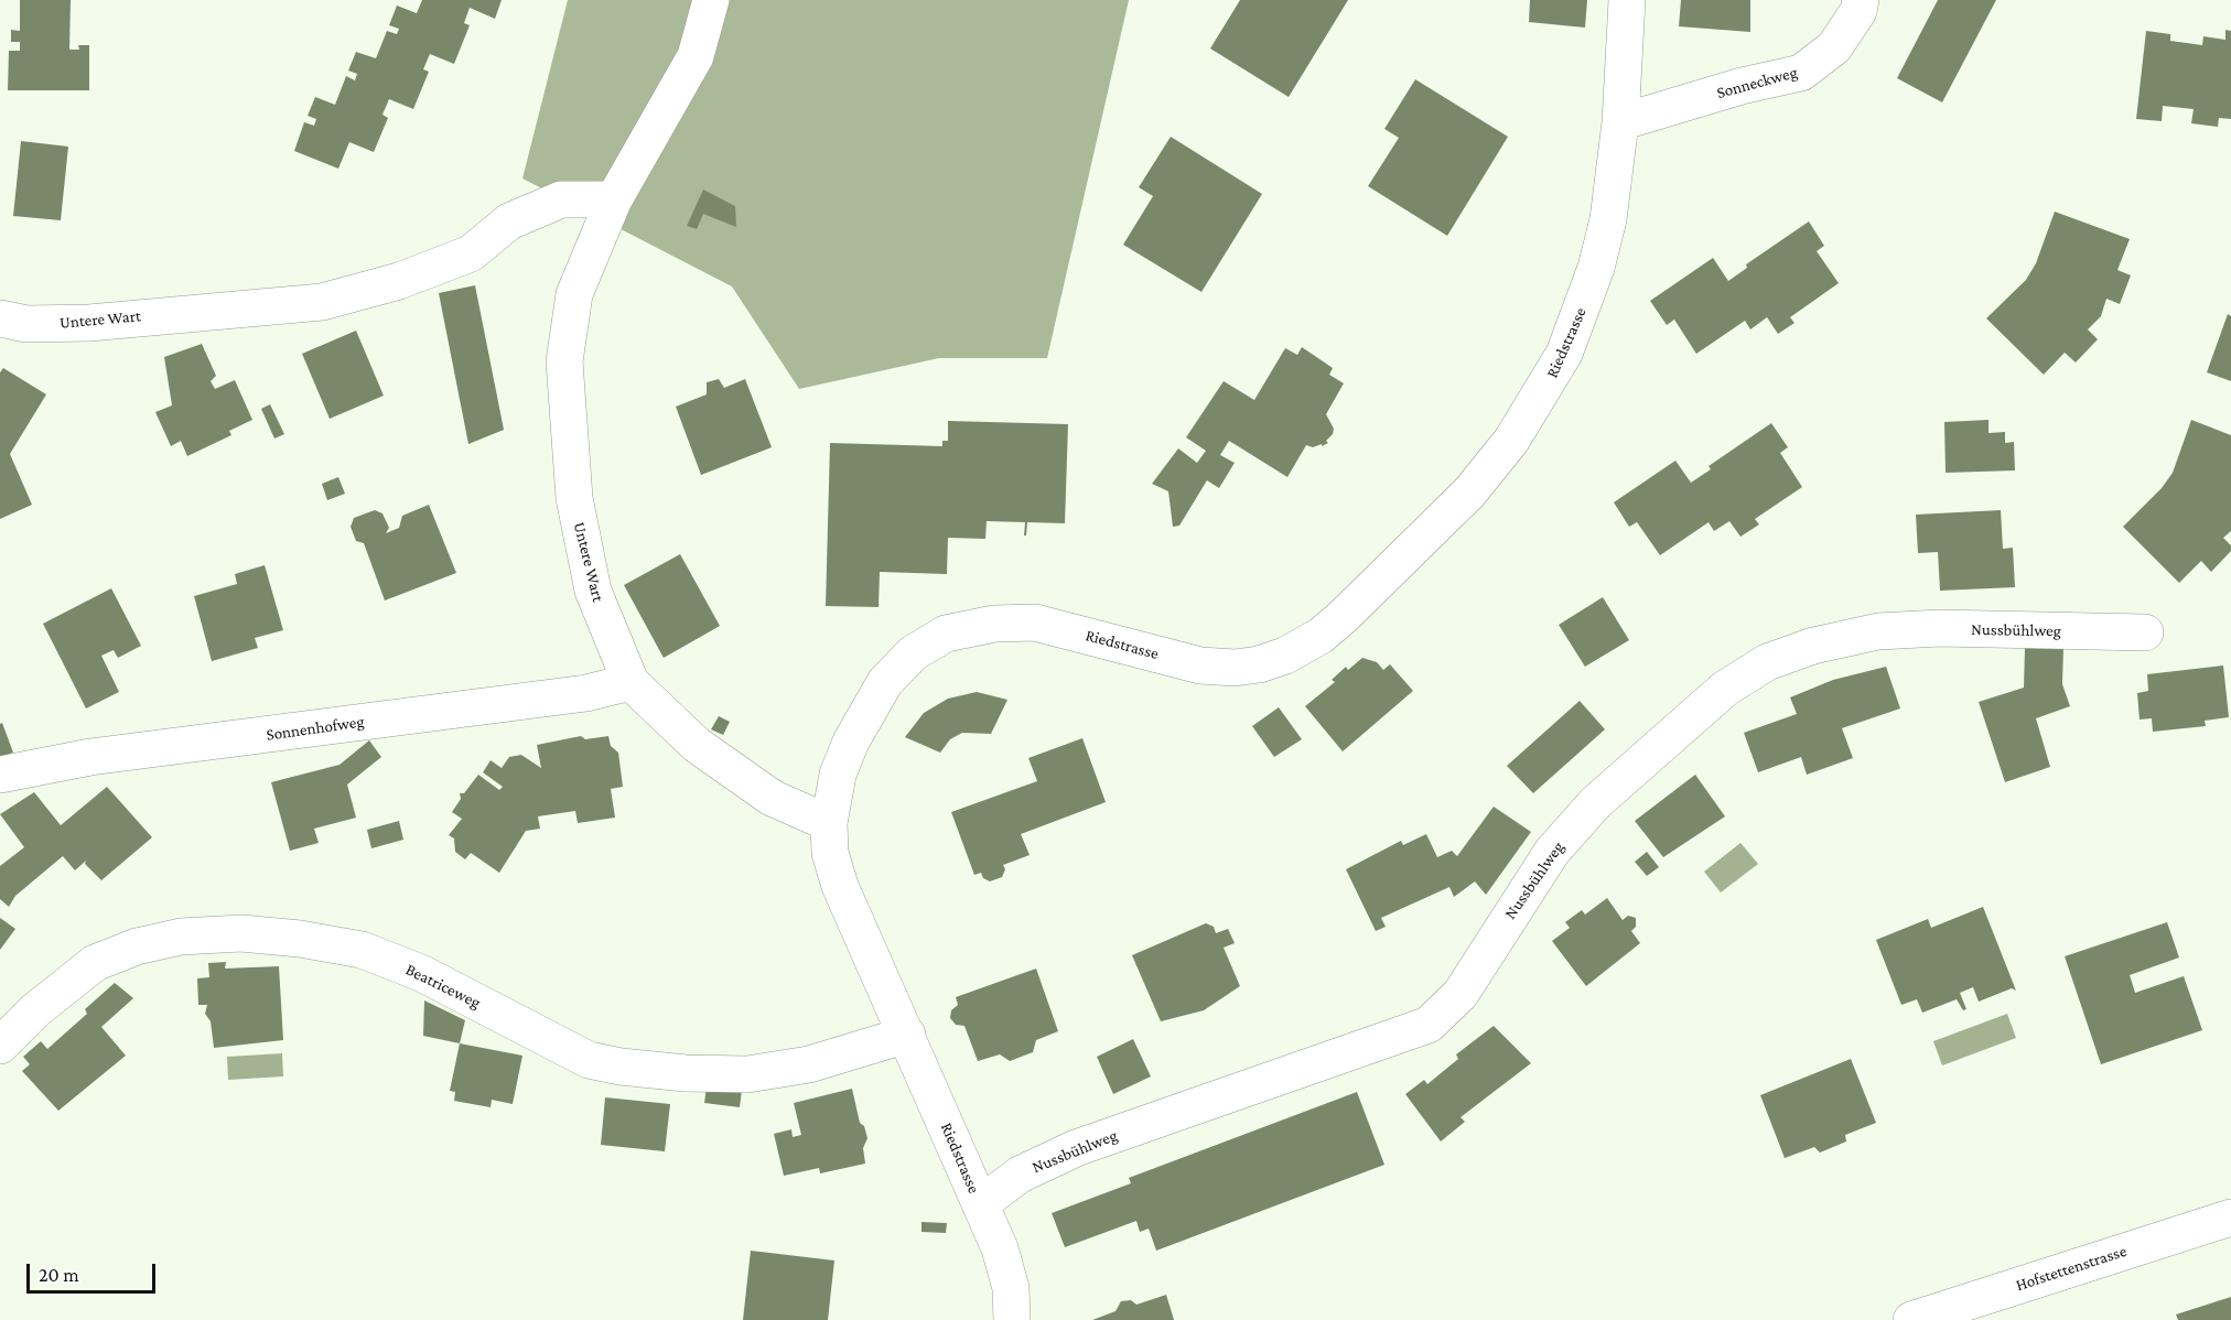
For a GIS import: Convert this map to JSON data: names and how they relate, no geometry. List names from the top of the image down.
{
  "streets": {
    "street": [
      "Sonneckweg",
      "Untere Wart",
      "Riedstrasse",
      "Nussbühlweg",
      "Sonnenhofweg",
      "Beatriceweg",
      "Hofstettenstrasse"
    ]
  },
  "crossings": [
    ["Sonneckweg", "Riedstrasse"],
    ["Untere Wart", "Riedstrasse"],
    ["Untere Wart", "Sonnenhofweg"],
    ["Riedstrasse", "Nussbühlweg"],
    ["Riedstrasse", "Beatriceweg"]
  ],
  "scale_bar": "20 m"
}
